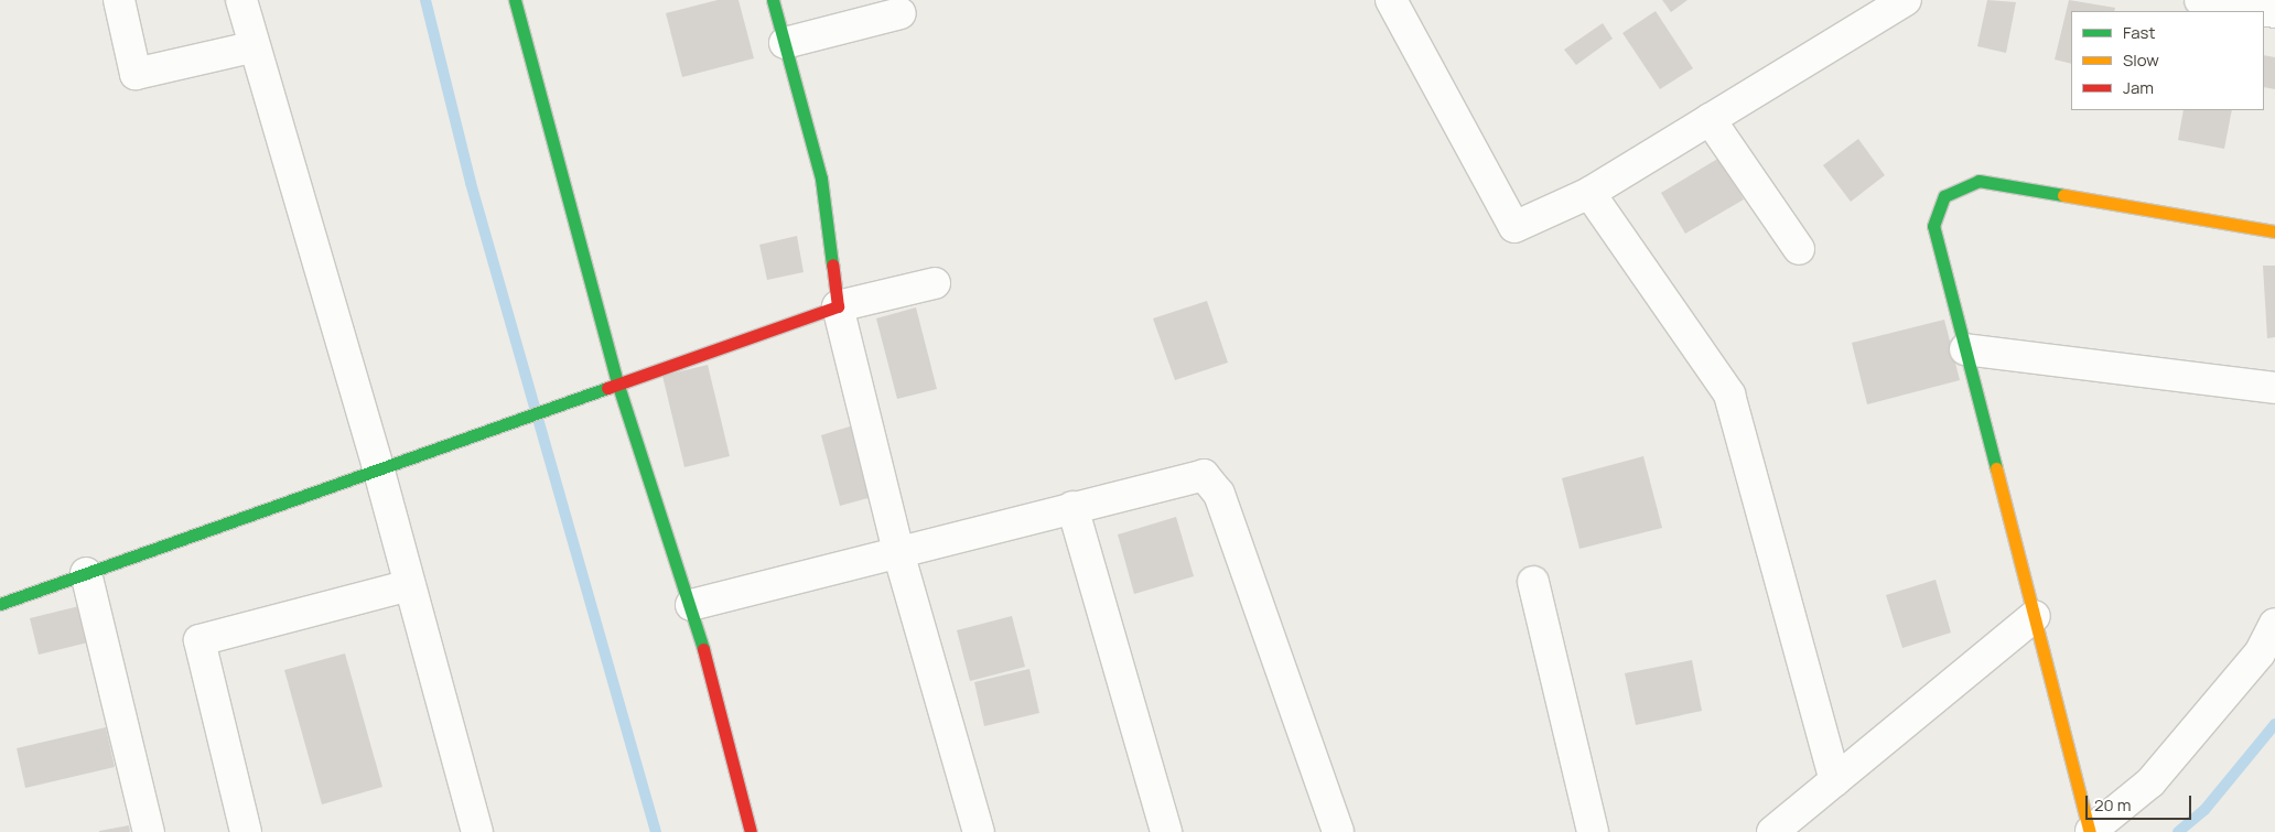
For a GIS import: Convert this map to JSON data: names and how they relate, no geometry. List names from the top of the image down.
{
  "legend": ["Fast", "Slow", "Jam"],
  "scale_bar": "20 m"
}
